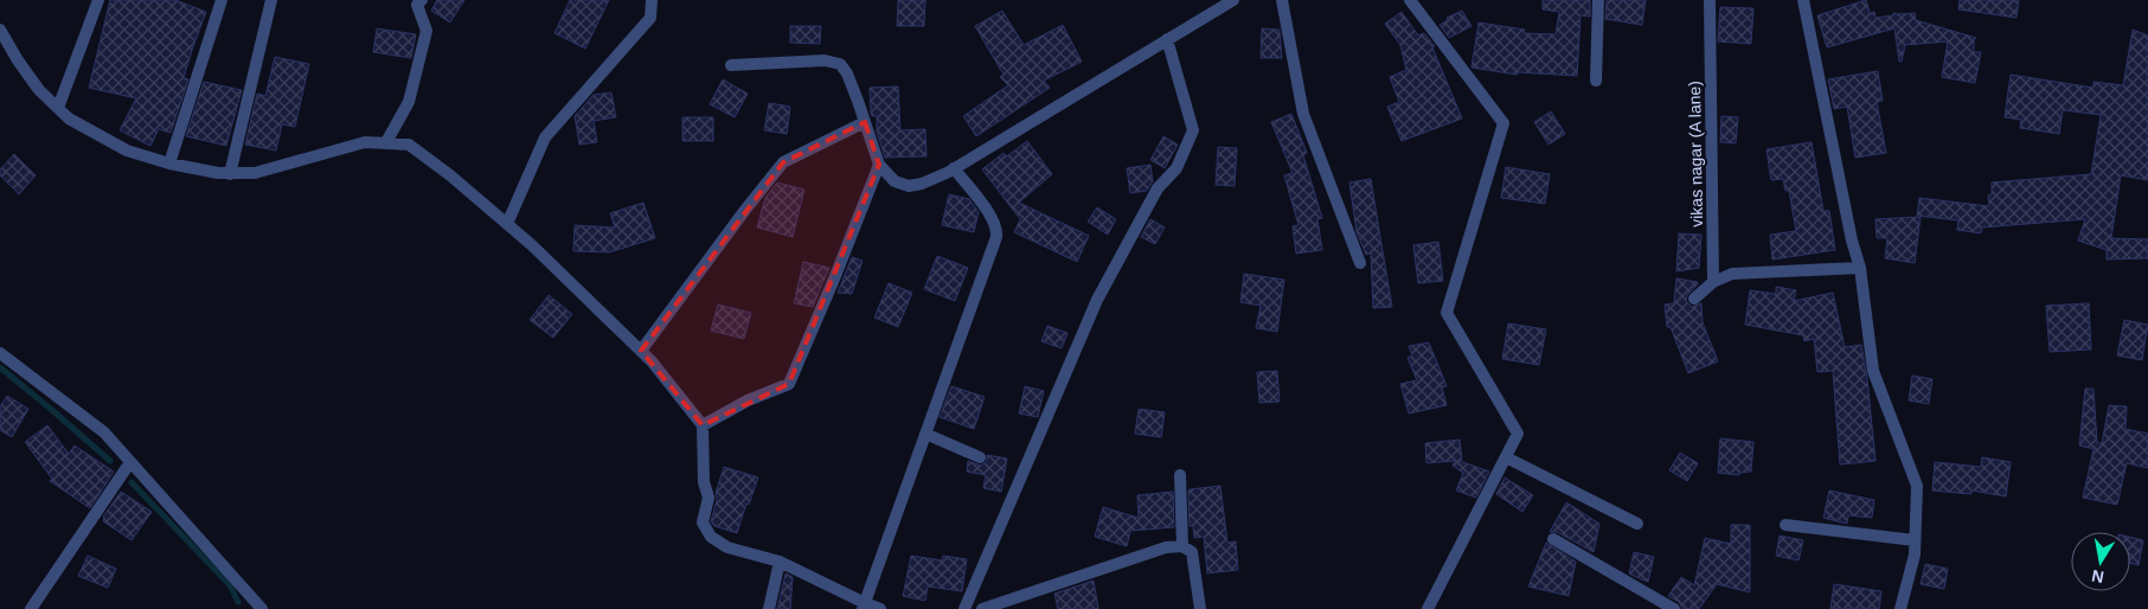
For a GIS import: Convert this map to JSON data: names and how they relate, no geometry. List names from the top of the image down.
{
  "streets": {
    "street": ["vikas nagar (A lane)"]
  },
  "north": "bottom"
}
